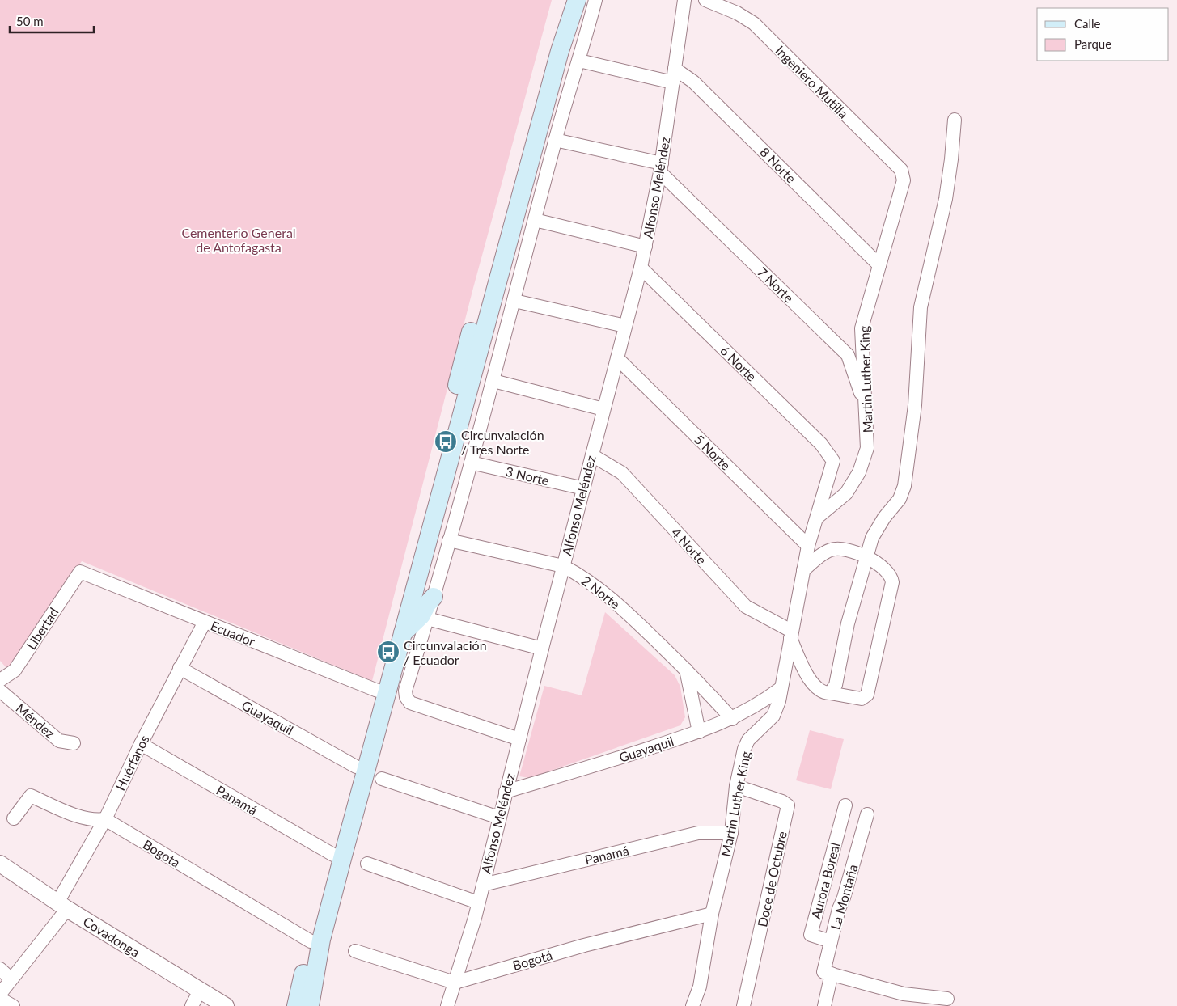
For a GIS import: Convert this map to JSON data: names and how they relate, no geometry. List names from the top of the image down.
{
  "streets": {
    "street": [
      "Ingeniero Mutilla",
      "8 Norte",
      "Alfonso Meléndez",
      "7 Norte",
      "6 Norte",
      "Martin Luther King",
      "5 Norte",
      "3 Norte",
      "4 Norte",
      "2 Norte",
      "Libertad",
      "Ecuador",
      "Guayaquil",
      "Méndez",
      "Huérfanos",
      "Panamá",
      "Bogota",
      "Doce de Octubre",
      "Aurora Boreal",
      "La Montaña",
      "Covadonga",
      "Bogotá"
    ]
  },
  "crossings": [
    ["Ingeniero Mutilla", "Martin Luther King"],
    ["8 Norte", "Alfonso Meléndez"],
    ["8 Norte", "Martin Luther King"],
    ["Alfonso Meléndez", "7 Norte"],
    ["Alfonso Meléndez", "6 Norte"],
    ["Alfonso Meléndez", "5 Norte"],
    ["Alfonso Meléndez", "3 Norte"],
    ["Alfonso Meléndez", "4 Norte"],
    ["Alfonso Meléndez", "2 Norte"],
    ["Alfonso Meléndez", "Guayaquil"],
    ["Alfonso Meléndez", "Panamá"],
    ["Alfonso Meléndez", "Bogotá"],
    ["7 Norte", "Martin Luther King"],
    ["6 Norte", "Martin Luther King"],
    ["Martin Luther King", "5 Norte"],
    ["Martin Luther King", "4 Norte"],
    ["Martin Luther King", "Guayaquil"],
    ["Martin Luther King", "Panamá"],
    ["Martin Luther King", "Doce de Octubre"],
    ["Martin Luther King", "Bogotá"],
    ["2 Norte", "Guayaquil"],
    ["Libertad", "Ecuador"],
    ["Ecuador", "Huérfanos"],
    ["Guayaquil", "Huérfanos"],
    ["Huérfanos", "Panamá"],
    ["Huérfanos", "Bogota"],
    ["Huérfanos", "Covadonga"],
    ["Aurora Boreal", "La Montaña"]
  ],
  "parks": ["Cementerio General de Antofagasta"],
  "places": {
    "bus stop": ["Circunvalación / Tres Norte", "Circunvalación / Ecuador"]
  },
  "legend": ["Calle", "Parque"],
  "scale_bar": "50 m"
}
